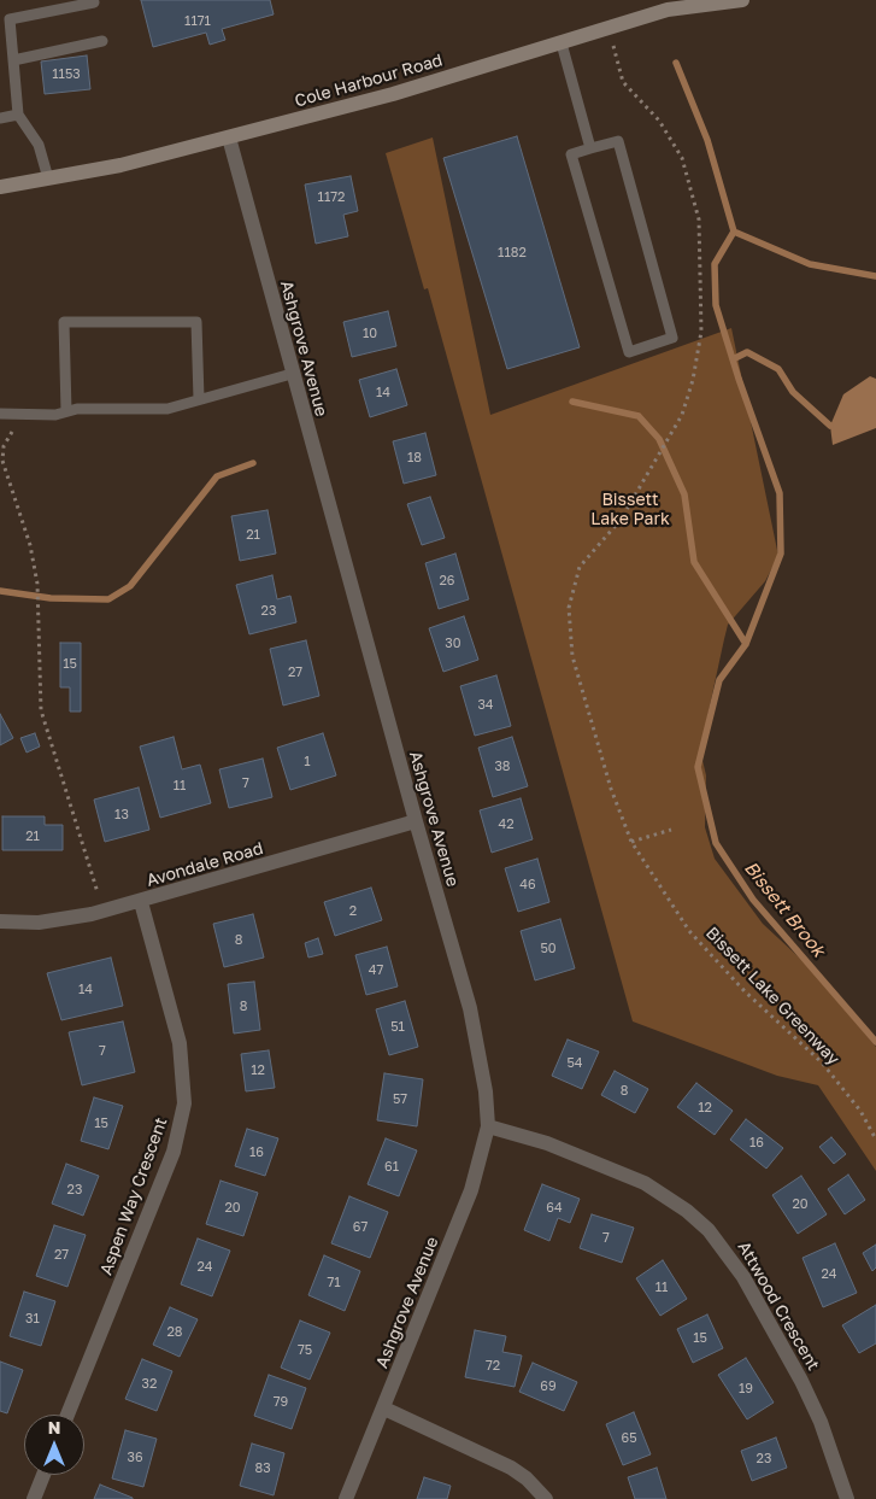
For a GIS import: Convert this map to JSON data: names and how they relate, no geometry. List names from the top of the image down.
{
  "streets": {
    "main road": ["Cole Harbour Road"],
    "street": [
      "Ashgrove Avenue",
      "Avondale Road",
      "Aspen Way Crescent",
      "Attwood Crescent"
    ],
    "path": ["Bissett Lake Greenway"]
  },
  "crossings": [
    ["Cole Harbour Road", "Ashgrove Avenue"],
    ["Cole Harbour Road", "Bissett Lake Greenway"],
    ["Ashgrove Avenue", "Avondale Road"],
    ["Ashgrove Avenue", "Attwood Crescent"],
    ["Avondale Road", "Aspen Way Crescent"]
  ],
  "water": ["Bissett Brook"],
  "parks": ["Bissett Lake Park"],
  "house_numbers": [
    "1171",
    "1153",
    "1172",
    "1182",
    "10",
    "14",
    "18",
    "21",
    "26",
    "23",
    "30",
    "15",
    "27",
    "34",
    "1",
    "38",
    "7",
    "11",
    "13",
    "42",
    "21",
    "46",
    "2",
    "8",
    "50",
    "47",
    "14",
    "8",
    "51",
    "7",
    "54",
    "12",
    "8",
    "57",
    "12",
    "15",
    "16",
    "16",
    "61",
    "23",
    "20",
    "20",
    "64",
    "67",
    "7",
    "27",
    "24",
    "24",
    "71",
    "11",
    "31",
    "28",
    "15",
    "75",
    "72",
    "32",
    "69",
    "19",
    "79",
    "65",
    "36",
    "23",
    "83"
  ],
  "north": "top"
}
